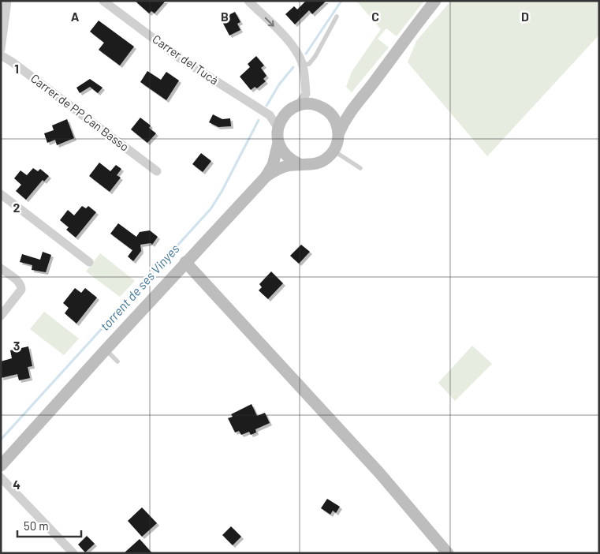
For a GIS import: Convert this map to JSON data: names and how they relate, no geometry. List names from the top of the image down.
{
  "streets": {
    "street": ["Carrer del Tucà", "Carrer de PP Can Basso"]
  },
  "water": ["torrent de ses Vinyes"],
  "scale_bar": "50 m",
  "grid": {
    "columns": [
      "A",
      "B",
      "C",
      "D"
    ],
    "rows": [
      "1",
      "2",
      "3",
      "4"
    ]
  }
}
